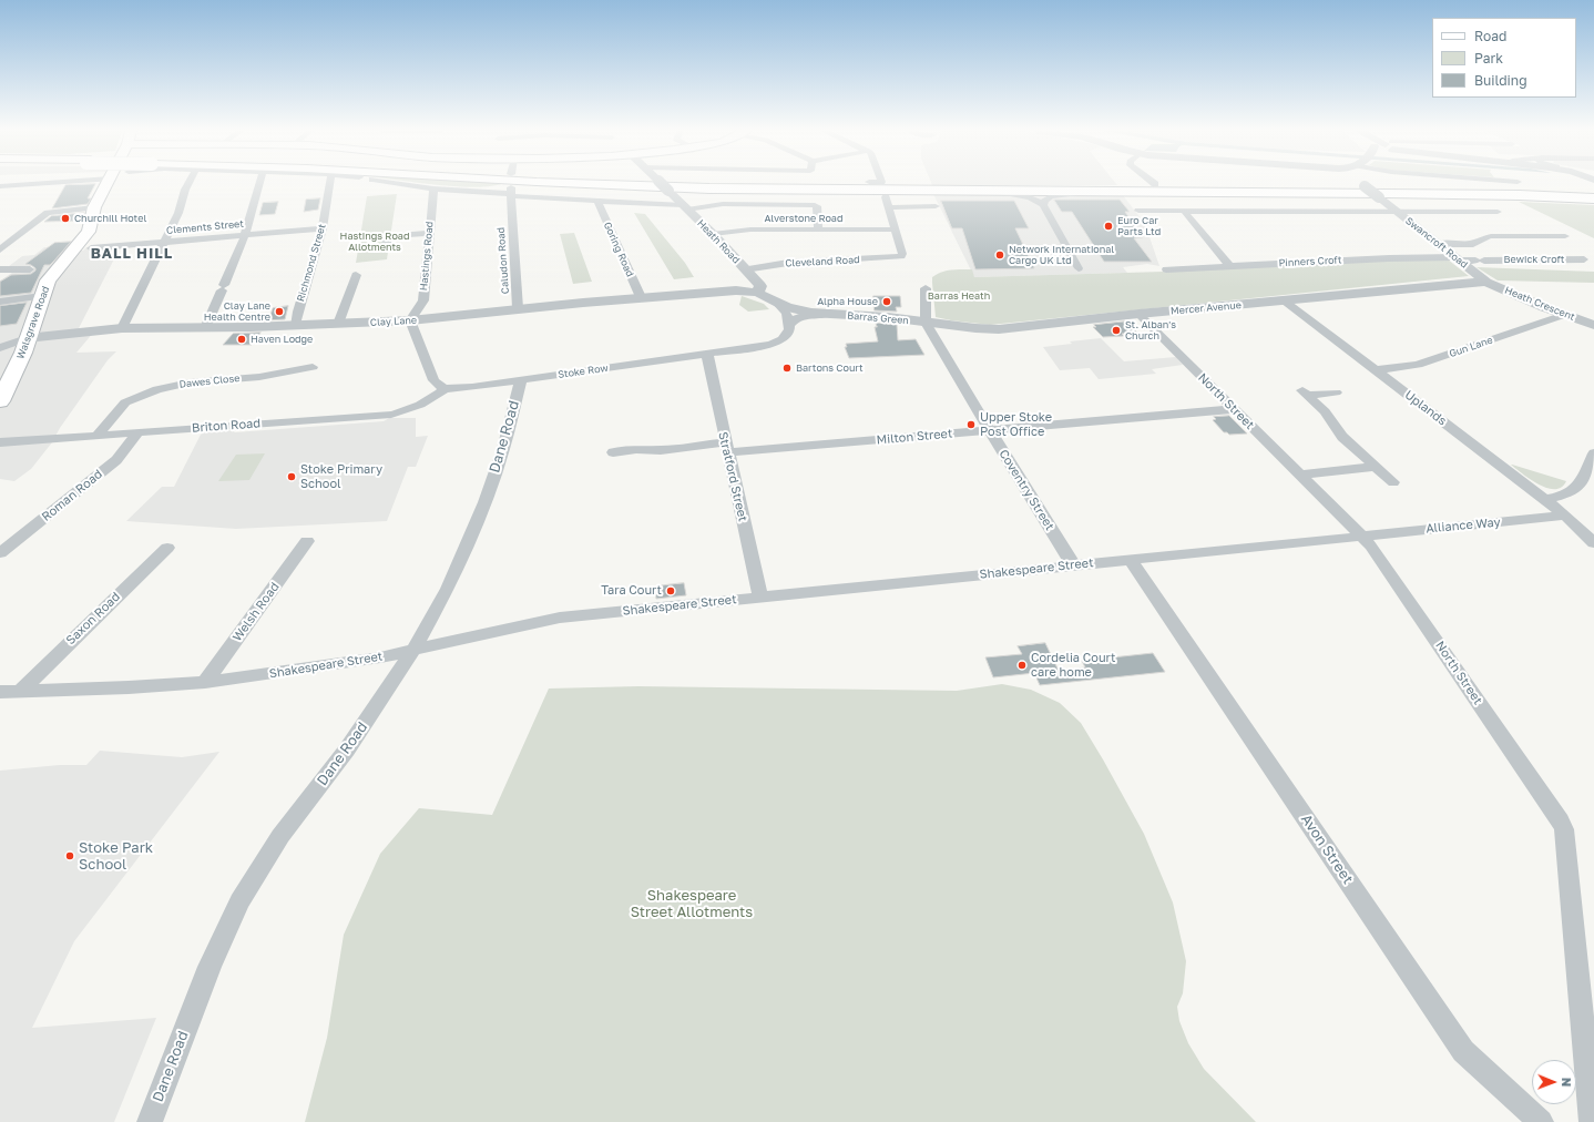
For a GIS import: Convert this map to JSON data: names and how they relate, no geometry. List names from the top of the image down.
{
  "streets": {
    "highway": ["Walsgrave Road"],
    "street": [
      "Alverstone Road",
      "Clements Street",
      "Heath Road",
      "Swancroft Road",
      "Goring Road",
      "Hastings Road",
      "Bewick Croft",
      "Caludon Road",
      "Cleveland Road",
      "Pinners Croft",
      "Richmond Street",
      "Heath Crescent",
      "Mercer Avenue",
      "Barras Green",
      "Clay Lane",
      "Gun Lane",
      "Stoke Row",
      "Dawes Close",
      "North Street",
      "Uplands",
      "Briton Road",
      "Dane Road",
      "Milton Street",
      "Stratford Street",
      "Coventry Street",
      "Roman Road",
      "Alliance Way",
      "Shakespeare Street",
      "Welsh Road",
      "Saxon Road",
      "Avon Street"
    ]
  },
  "crossings": [
    ["Alverstone Road", "Heath Road"],
    ["Alverstone Road", "Cleveland Road"],
    ["Clements Street", "Richmond Street"],
    ["Heath Road", "Cleveland Road"],
    ["Heath Road", "Barras Green"],
    ["Heath Road", "Clay Lane"],
    ["Swancroft Road", "Bewick Croft"],
    ["Swancroft Road", "Pinners Croft"],
    ["Swancroft Road", "Heath Crescent"],
    ["Swancroft Road", "Mercer Avenue"],
    ["Goring Road", "Clay Lane"],
    ["Hastings Road", "Clay Lane"],
    ["Bewick Croft", "Pinners Croft"],
    ["Caludon Road", "Clay Lane"],
    ["Richmond Street", "Clay Lane"],
    ["Heath Crescent", "Mercer Avenue"],
    ["Heath Crescent", "Gun Lane"],
    ["Mercer Avenue", "Barras Green"],
    ["Mercer Avenue", "North Street"],
    ["Mercer Avenue", "Uplands"],
    ["Mercer Avenue", "Coventry Street"],
    ["Barras Green", "Clay Lane"],
    ["Barras Green", "Stoke Row"],
    ["Barras Green", "Coventry Street"],
    ["Clay Lane", "Walsgrave Road"],
    ["Gun Lane", "Uplands"],
    ["Stoke Row", "Briton Road"],
    ["Stoke Row", "Dane Road"],
    ["Stoke Row", "Stratford Street"],
    ["Dawes Close", "Briton Road"],
    ["North Street", "Milton Street"],
    ["North Street", "Alliance Way"],
    ["North Street", "Shakespeare Street"],
    ["Uplands", "Alliance Way"],
    ["Briton Road", "Roman Road"],
    ["Dane Road", "Shakespeare Street"],
    ["Milton Street", "Stratford Street"],
    ["Milton Street", "Coventry Street"],
    ["Stratford Street", "Shakespeare Street"],
    ["Coventry Street", "Shakespeare Street"],
    ["Alliance Way", "Shakespeare Street"],
    ["Shakespeare Street", "Welsh Road"],
    ["Shakespeare Street", "Saxon Road"],
    ["Shakespeare Street", "Avon Street"]
  ],
  "districts": ["BALL HILL"],
  "parks": ["Hastings Road Allotments", "Barras Heath", "Shakespeare Street Allotments"],
  "places": [
    "Churchill Hotel",
    "Euro Car Parts Ltd",
    "Network International Cargo UK Ltd",
    "Alpha House",
    "Clay Lane Health Centre",
    "St. Alban's Church",
    "Haven Lodge",
    "Bartons Court",
    "Upper Stoke Post Office",
    "Stoke Primary School",
    "Tara Court",
    "Cordelia Court care home",
    "Stoke Park School"
  ],
  "legend": ["Road", "Park", "Building"],
  "north": "right"
}
